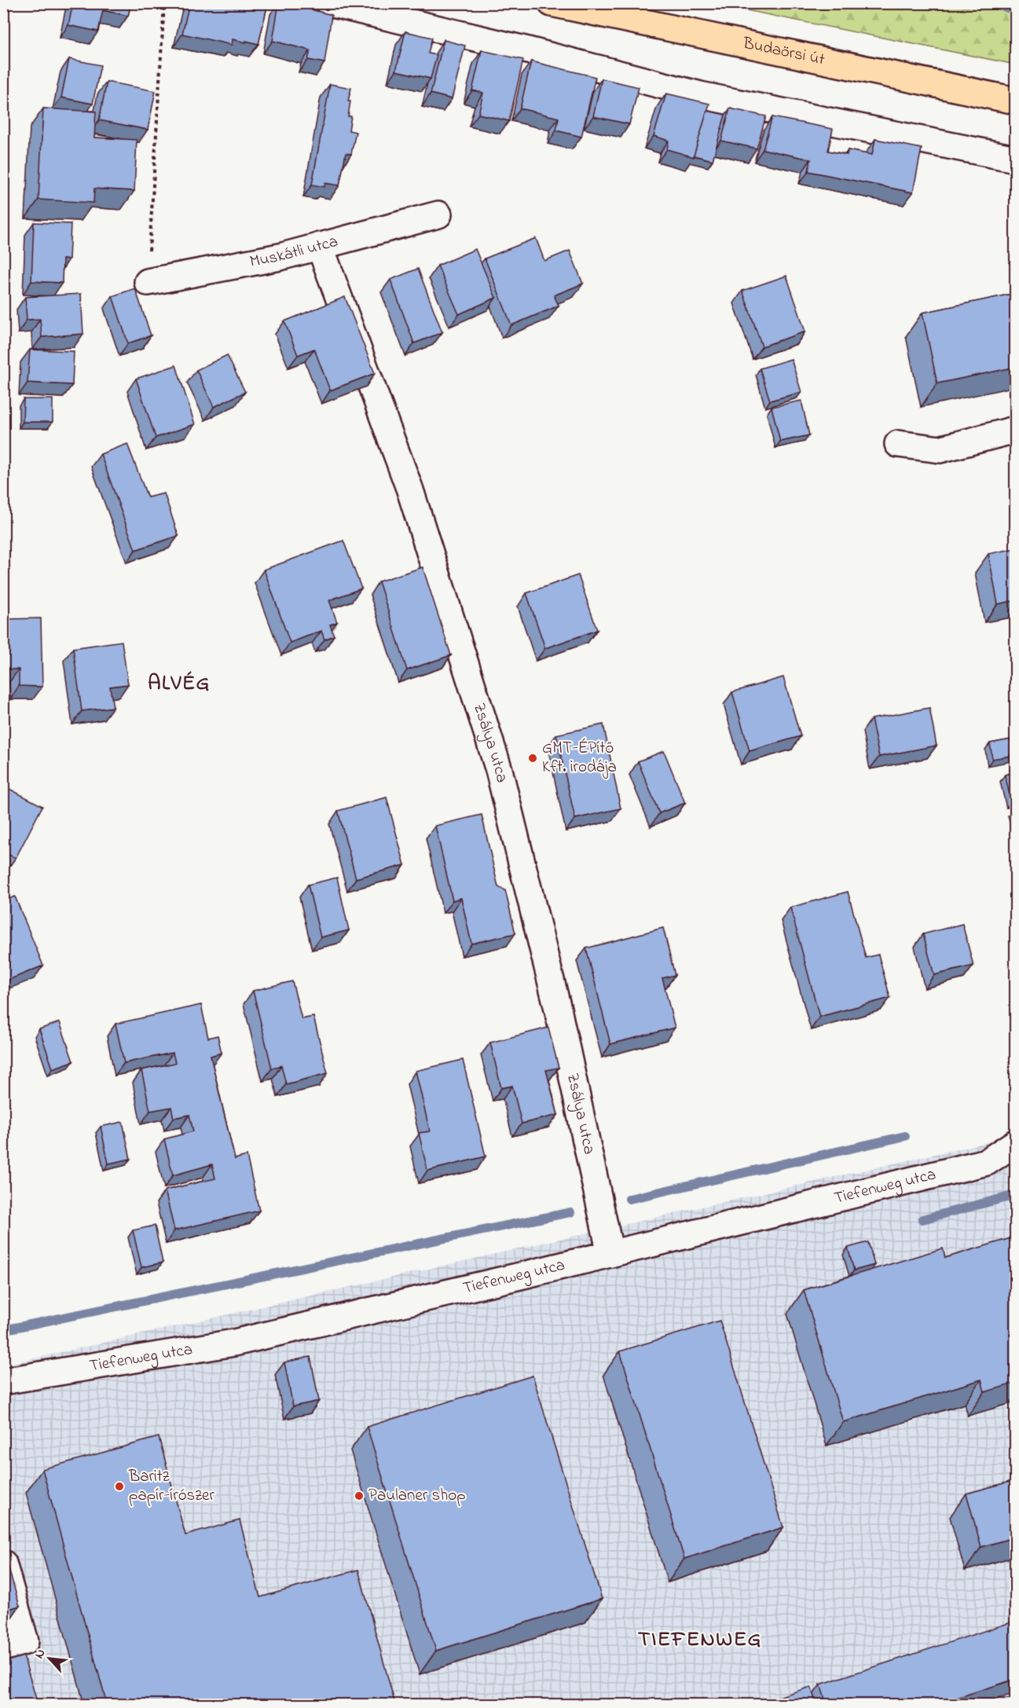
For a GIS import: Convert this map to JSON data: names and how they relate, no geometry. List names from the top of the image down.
{
  "streets": {
    "main road": ["Budaörsi út"],
    "street": ["Muskátli utca", "Zsálya utca", "Tiefenweg utca"]
  },
  "crossings": [
    ["Muskátli utca", "Zsálya utca"],
    ["Zsálya utca", "Tiefenweg utca"]
  ],
  "districts": ["ALVÉG", "TIEFENWEG"],
  "places": ["GMT-ÉPítő Kft. irodája", "Baritz papír-írószer", "Paulaner shop"],
  "north": "top left"
}
